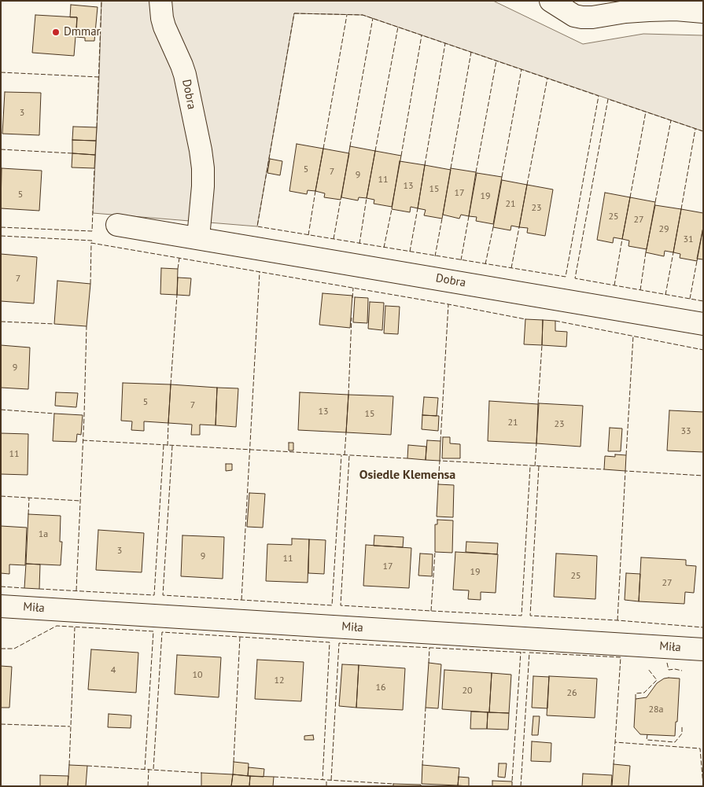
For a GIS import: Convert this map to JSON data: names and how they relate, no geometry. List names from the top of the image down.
{
  "streets": {
    "street": ["Dobra", "Miła"]
  },
  "districts": ["Osiedle Klemensa"],
  "places": ["Dmmar"],
  "house_numbers": [
    "3",
    "5",
    "7",
    "9",
    "11",
    "13",
    "15",
    "17",
    "5",
    "19",
    "21",
    "23",
    "25",
    "27",
    "29",
    "31",
    "7",
    "9",
    "5",
    "7",
    "13",
    "15",
    "21",
    "23",
    "33",
    "11",
    "1a",
    "3",
    "9",
    "11",
    "17",
    "19",
    "25",
    "27",
    "4",
    "10",
    "12",
    "16",
    "20",
    "26",
    "28a"
  ]
}
